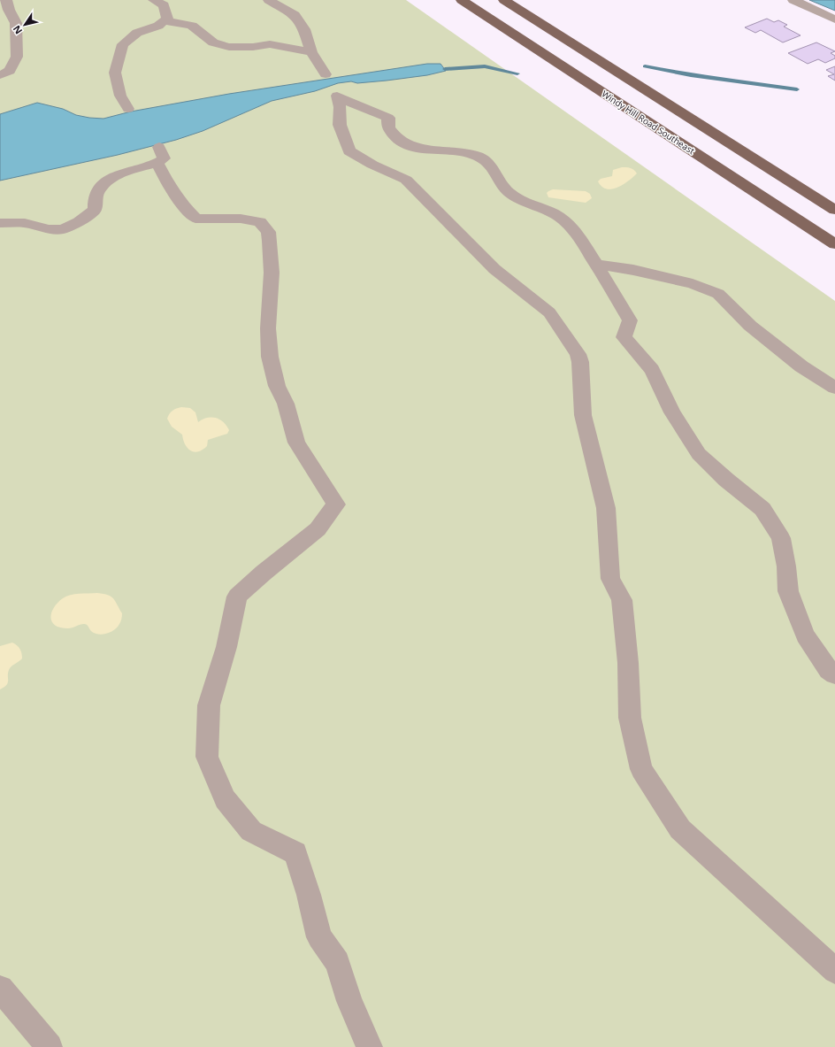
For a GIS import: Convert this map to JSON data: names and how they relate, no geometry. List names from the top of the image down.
{
  "streets": {
    "main road": ["Windy Hill Road Southeast"]
  },
  "north": "bottom left"
}
